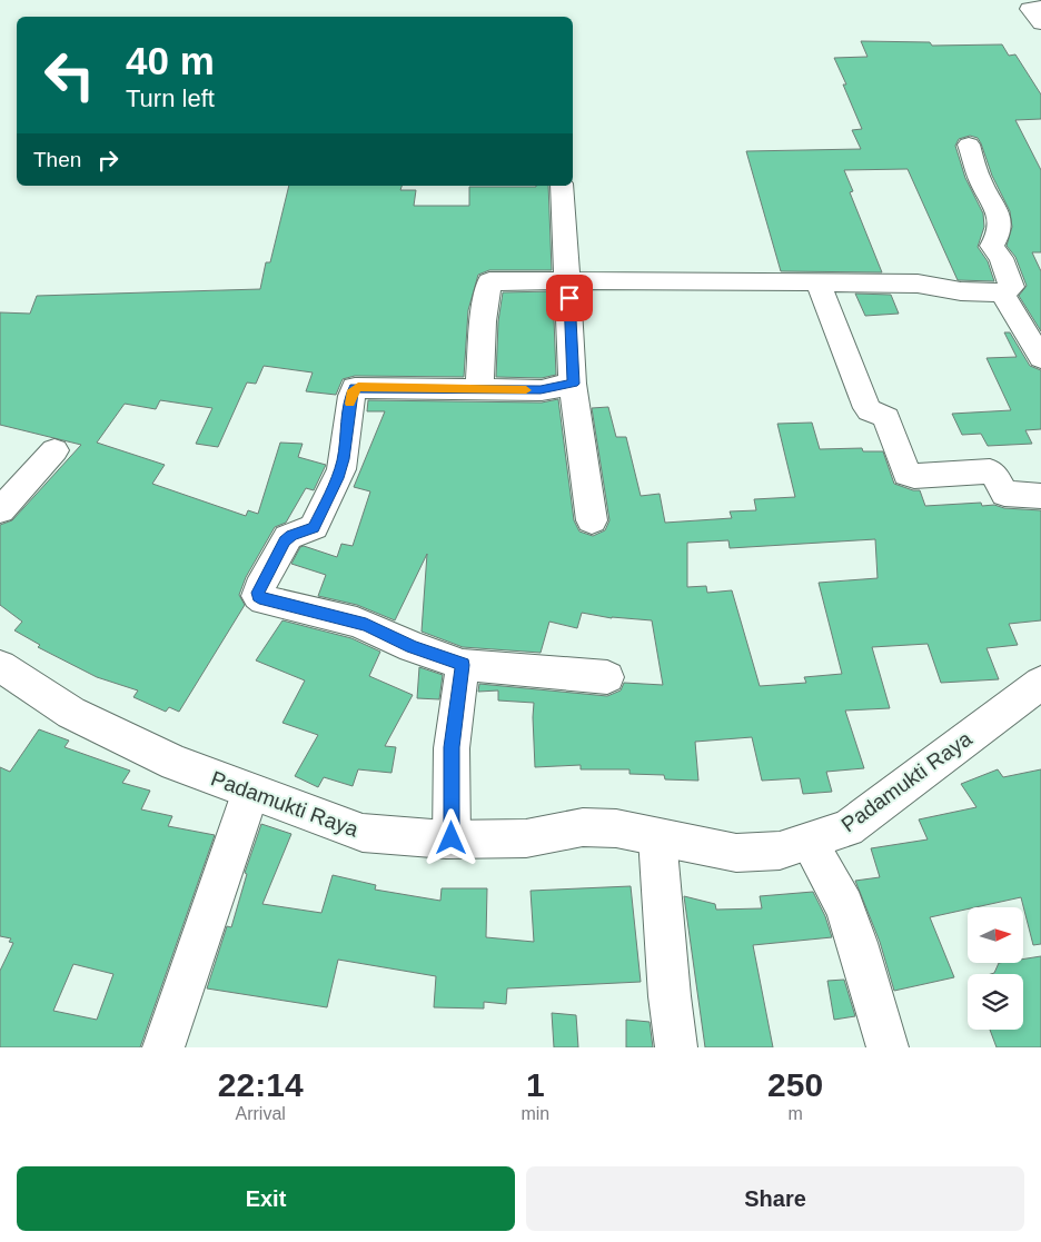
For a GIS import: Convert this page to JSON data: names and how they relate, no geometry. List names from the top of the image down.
{
  "streets": {
    "street": ["Padamukti Raya"]
  },
  "north": "right",
  "page": {
    "turn": ["40 m", "Turn left"],
    "then": "Then",
    "eta": [
      "22:14",
      "Arrival",
      "1",
      "min",
      "250",
      "m"
    ],
    "buttons": ["Exit", "Share"]
  }
}
